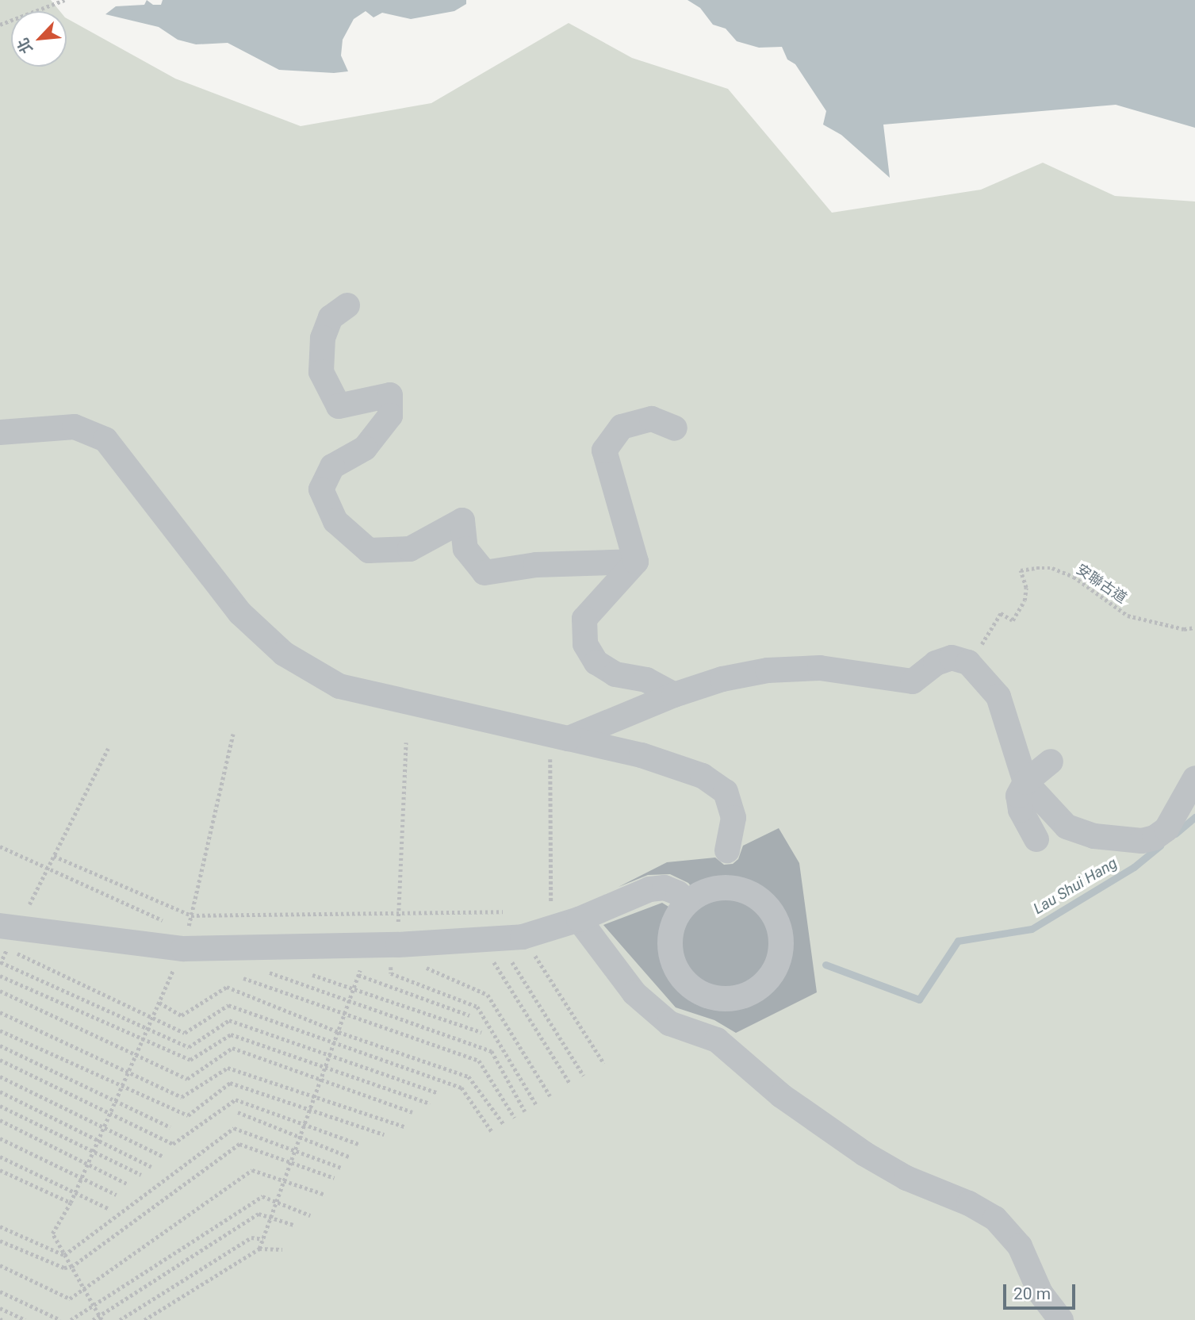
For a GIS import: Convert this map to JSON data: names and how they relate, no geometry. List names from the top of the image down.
{
  "streets": {
    "path": ["安聯古道"]
  },
  "water": ["Lau Shui Hang"],
  "scale_bar": "20 m",
  "north": "bottom left"
}
